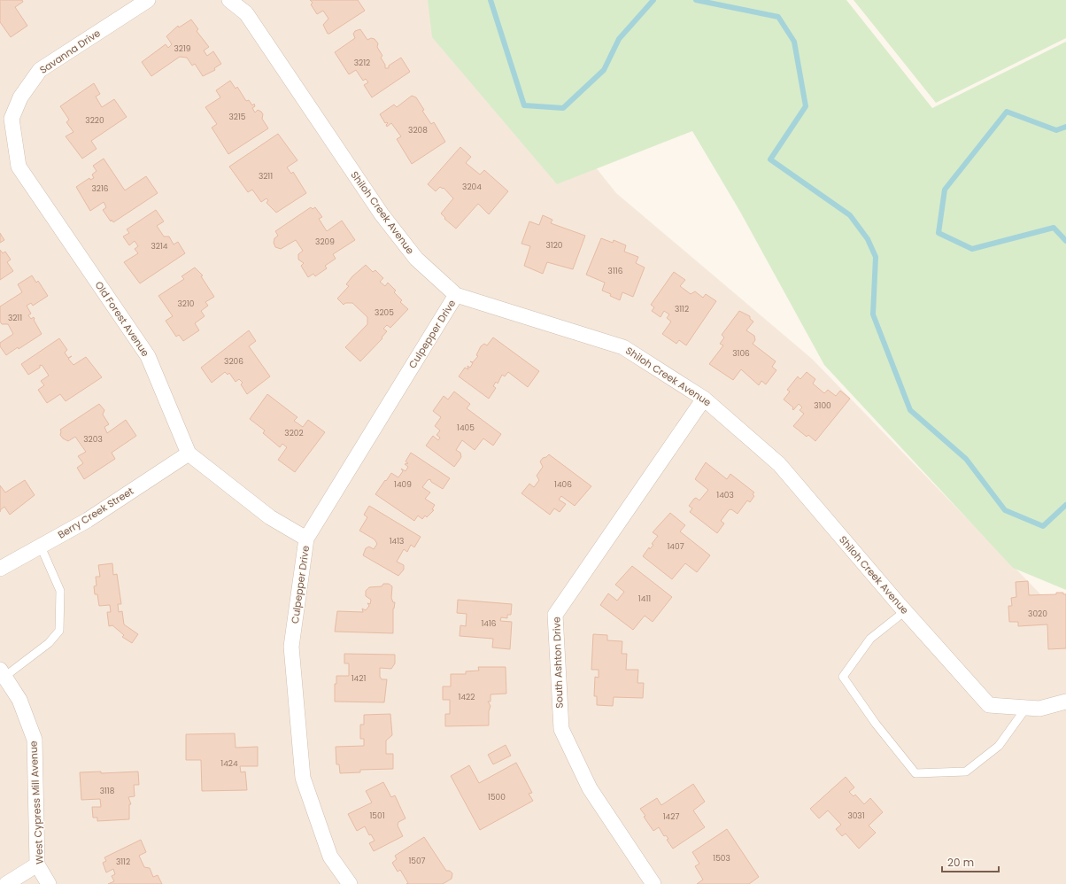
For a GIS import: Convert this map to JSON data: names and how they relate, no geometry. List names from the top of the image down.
{
  "streets": {
    "street": [
      "Savanna Drive",
      "Shiloh Creek Avenue",
      "Old Forest Avenue",
      "Culpepper Drive",
      "Berry Creek Street",
      "South Ashton Drive",
      "West Cypress Mill Avenue"
    ]
  },
  "crossings": [
    ["Savanna Drive", "Old Forest Avenue"],
    ["Shiloh Creek Avenue", "Culpepper Drive"],
    ["Shiloh Creek Avenue", "South Ashton Drive"],
    ["Old Forest Avenue", "Culpepper Drive"],
    ["Old Forest Avenue", "Berry Creek Street"]
  ],
  "house_numbers": [
    "3219",
    "3212",
    "3215",
    "3220",
    "3208",
    "3211",
    "3204",
    "3216",
    "3209",
    "3120",
    "3214",
    "3116",
    "3210",
    "3112",
    "3205",
    "3211",
    "3106",
    "3206",
    "3100",
    "1405",
    "3202",
    "3203",
    "1409",
    "1406",
    "1403",
    "1413",
    "1407",
    "1411",
    "3020",
    "1416",
    "1421",
    "1422",
    "1424",
    "3118",
    "1500",
    "1501",
    "3031",
    "1427",
    "1503",
    "1507",
    "3112"
  ],
  "scale_bar": "20 m"
}
